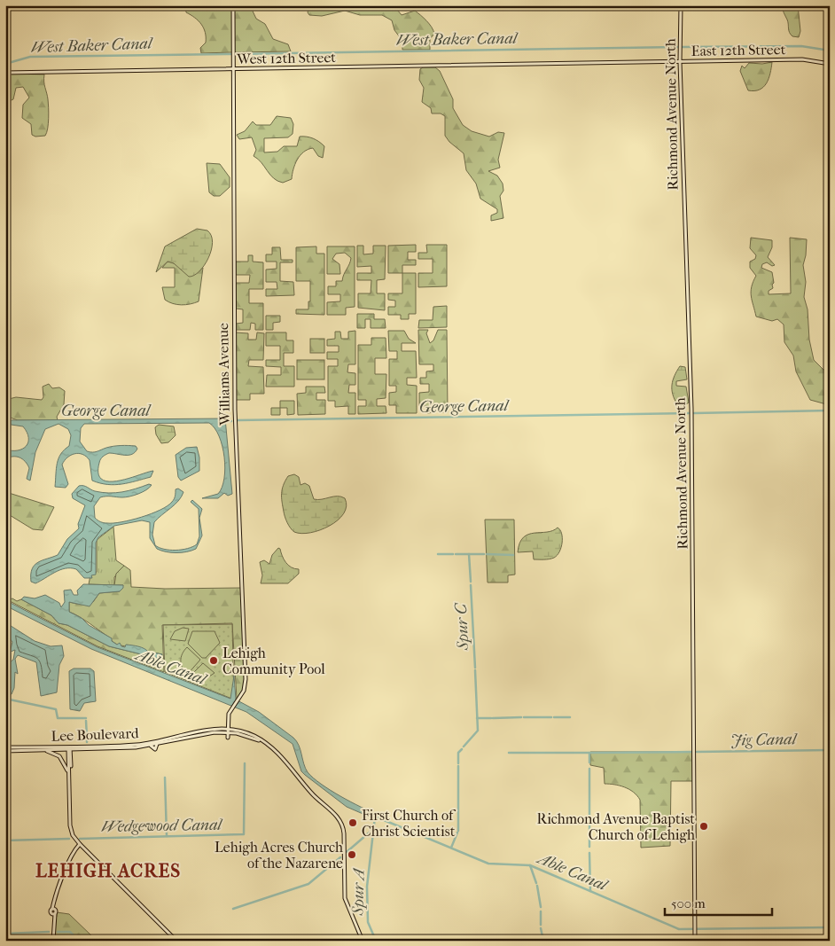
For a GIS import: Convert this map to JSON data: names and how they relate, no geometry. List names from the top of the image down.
{
  "streets": {
    "street": [
      "East 12th Street",
      "West 12th Street",
      "Richmond Avenue North",
      "Williams Avenue",
      "Lee Boulevard"
    ]
  },
  "crossings": [
    ["East 12th Street", "West 12th Street"],
    ["East 12th Street", "Richmond Avenue North"],
    ["West 12th Street", "Williams Avenue"],
    ["Williams Avenue", "Lee Boulevard"]
  ],
  "districts": ["LEHIGH ACRES"],
  "water": [
    "West Baker Canal",
    "George Canal",
    "Spur C",
    "Able Canal",
    "Jig Canal",
    "Wedgewood Canal",
    "Spur A"
  ],
  "places": [
    "Lehigh Community Pool",
    "First Church of Christ Scientist",
    "Richmond Avenue Baptist Church of Lehigh",
    "Lehigh Acres Church of the Nazarene"
  ],
  "scale_bar": "500 m"
}
